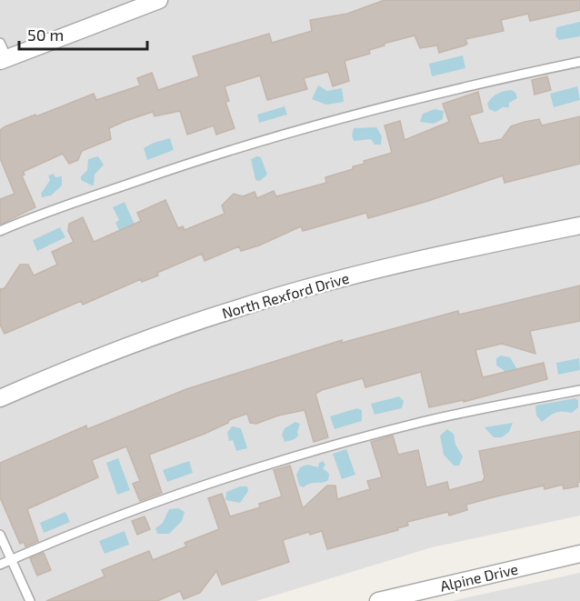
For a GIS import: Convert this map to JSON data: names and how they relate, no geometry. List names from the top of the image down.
{
  "streets": {
    "street": ["North Rexford Drive", "Alpine Drive"]
  },
  "scale_bar": "50 m"
}
